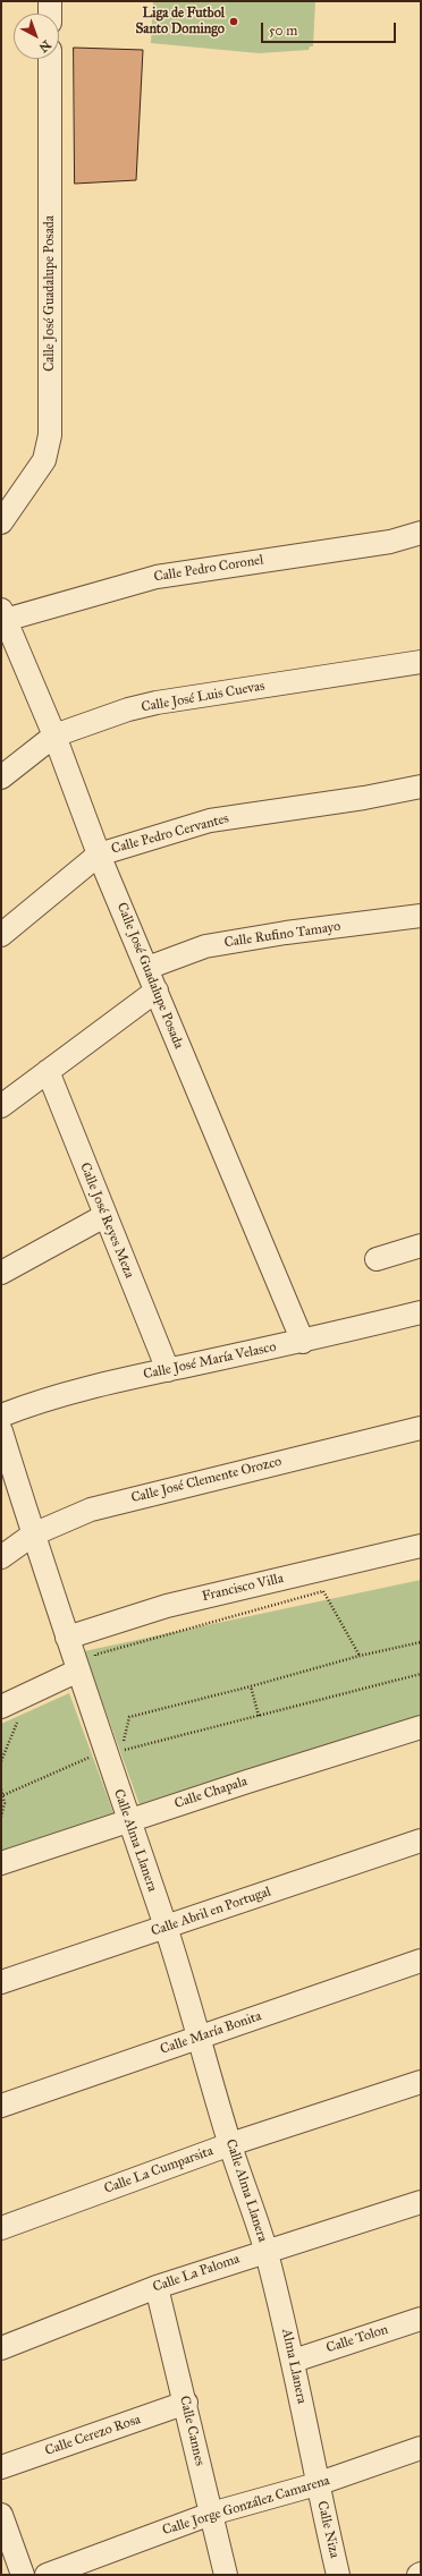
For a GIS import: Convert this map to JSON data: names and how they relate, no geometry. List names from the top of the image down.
{
  "streets": {
    "street": [
      "Calle José Guadalupe Posada",
      "Calle Pedro Coronel",
      "Calle José Luis Cuevas",
      "Calle Pedro Cervantes",
      "Calle Rufino Tamayo",
      "Calle José Reyes Meza",
      "Calle José María Velasco",
      "Calle José Clemente Orozco",
      "Francisco Villa",
      "Calle Chapala",
      "Calle Alma Llanera",
      "Calle Abril en Portugal",
      "Calle María Bonita",
      "Calle La Cumparsita",
      "Calle La Paloma",
      "Calle Tolon",
      "Alma Llanera",
      "Calle Cannes",
      "Calle Cerezo Rosa",
      "Calle Jorge González Camarena",
      "Calle Niza"
    ]
  },
  "crossings": [
    ["Calle José Guadalupe Posada", "Calle Pedro Coronel"],
    ["Calle José Guadalupe Posada", "Calle José Luis Cuevas"],
    ["Calle José Guadalupe Posada", "Calle Pedro Cervantes"],
    ["Calle José Guadalupe Posada", "Calle Rufino Tamayo"],
    ["Calle José Guadalupe Posada", "Calle José María Velasco"],
    ["Calle José Reyes Meza", "Calle José María Velasco"],
    ["Calle José Clemente Orozco", "Calle Alma Llanera"],
    ["Francisco Villa", "Calle Alma Llanera"],
    ["Calle Chapala", "Calle Alma Llanera"],
    ["Calle Alma Llanera", "Calle Abril en Portugal"],
    ["Calle Alma Llanera", "Calle María Bonita"],
    ["Calle Alma Llanera", "Calle La Cumparsita"],
    ["Calle Alma Llanera", "Calle La Paloma"],
    ["Calle Alma Llanera", "Alma Llanera"],
    ["Calle La Paloma", "Alma Llanera"],
    ["Calle La Paloma", "Calle Cannes"],
    ["Calle Tolon", "Alma Llanera"],
    ["Alma Llanera", "Calle Jorge González Camarena"],
    ["Alma Llanera", "Calle Niza"],
    ["Calle Cannes", "Calle Cerezo Rosa"],
    ["Calle Cannes", "Calle Jorge González Camarena"],
    ["Calle Jorge González Camarena", "Calle Niza"]
  ],
  "places": ["Liga de Futbol Santo Domingo"],
  "scale_bar": "50 m",
  "north": "bottom right"
}
